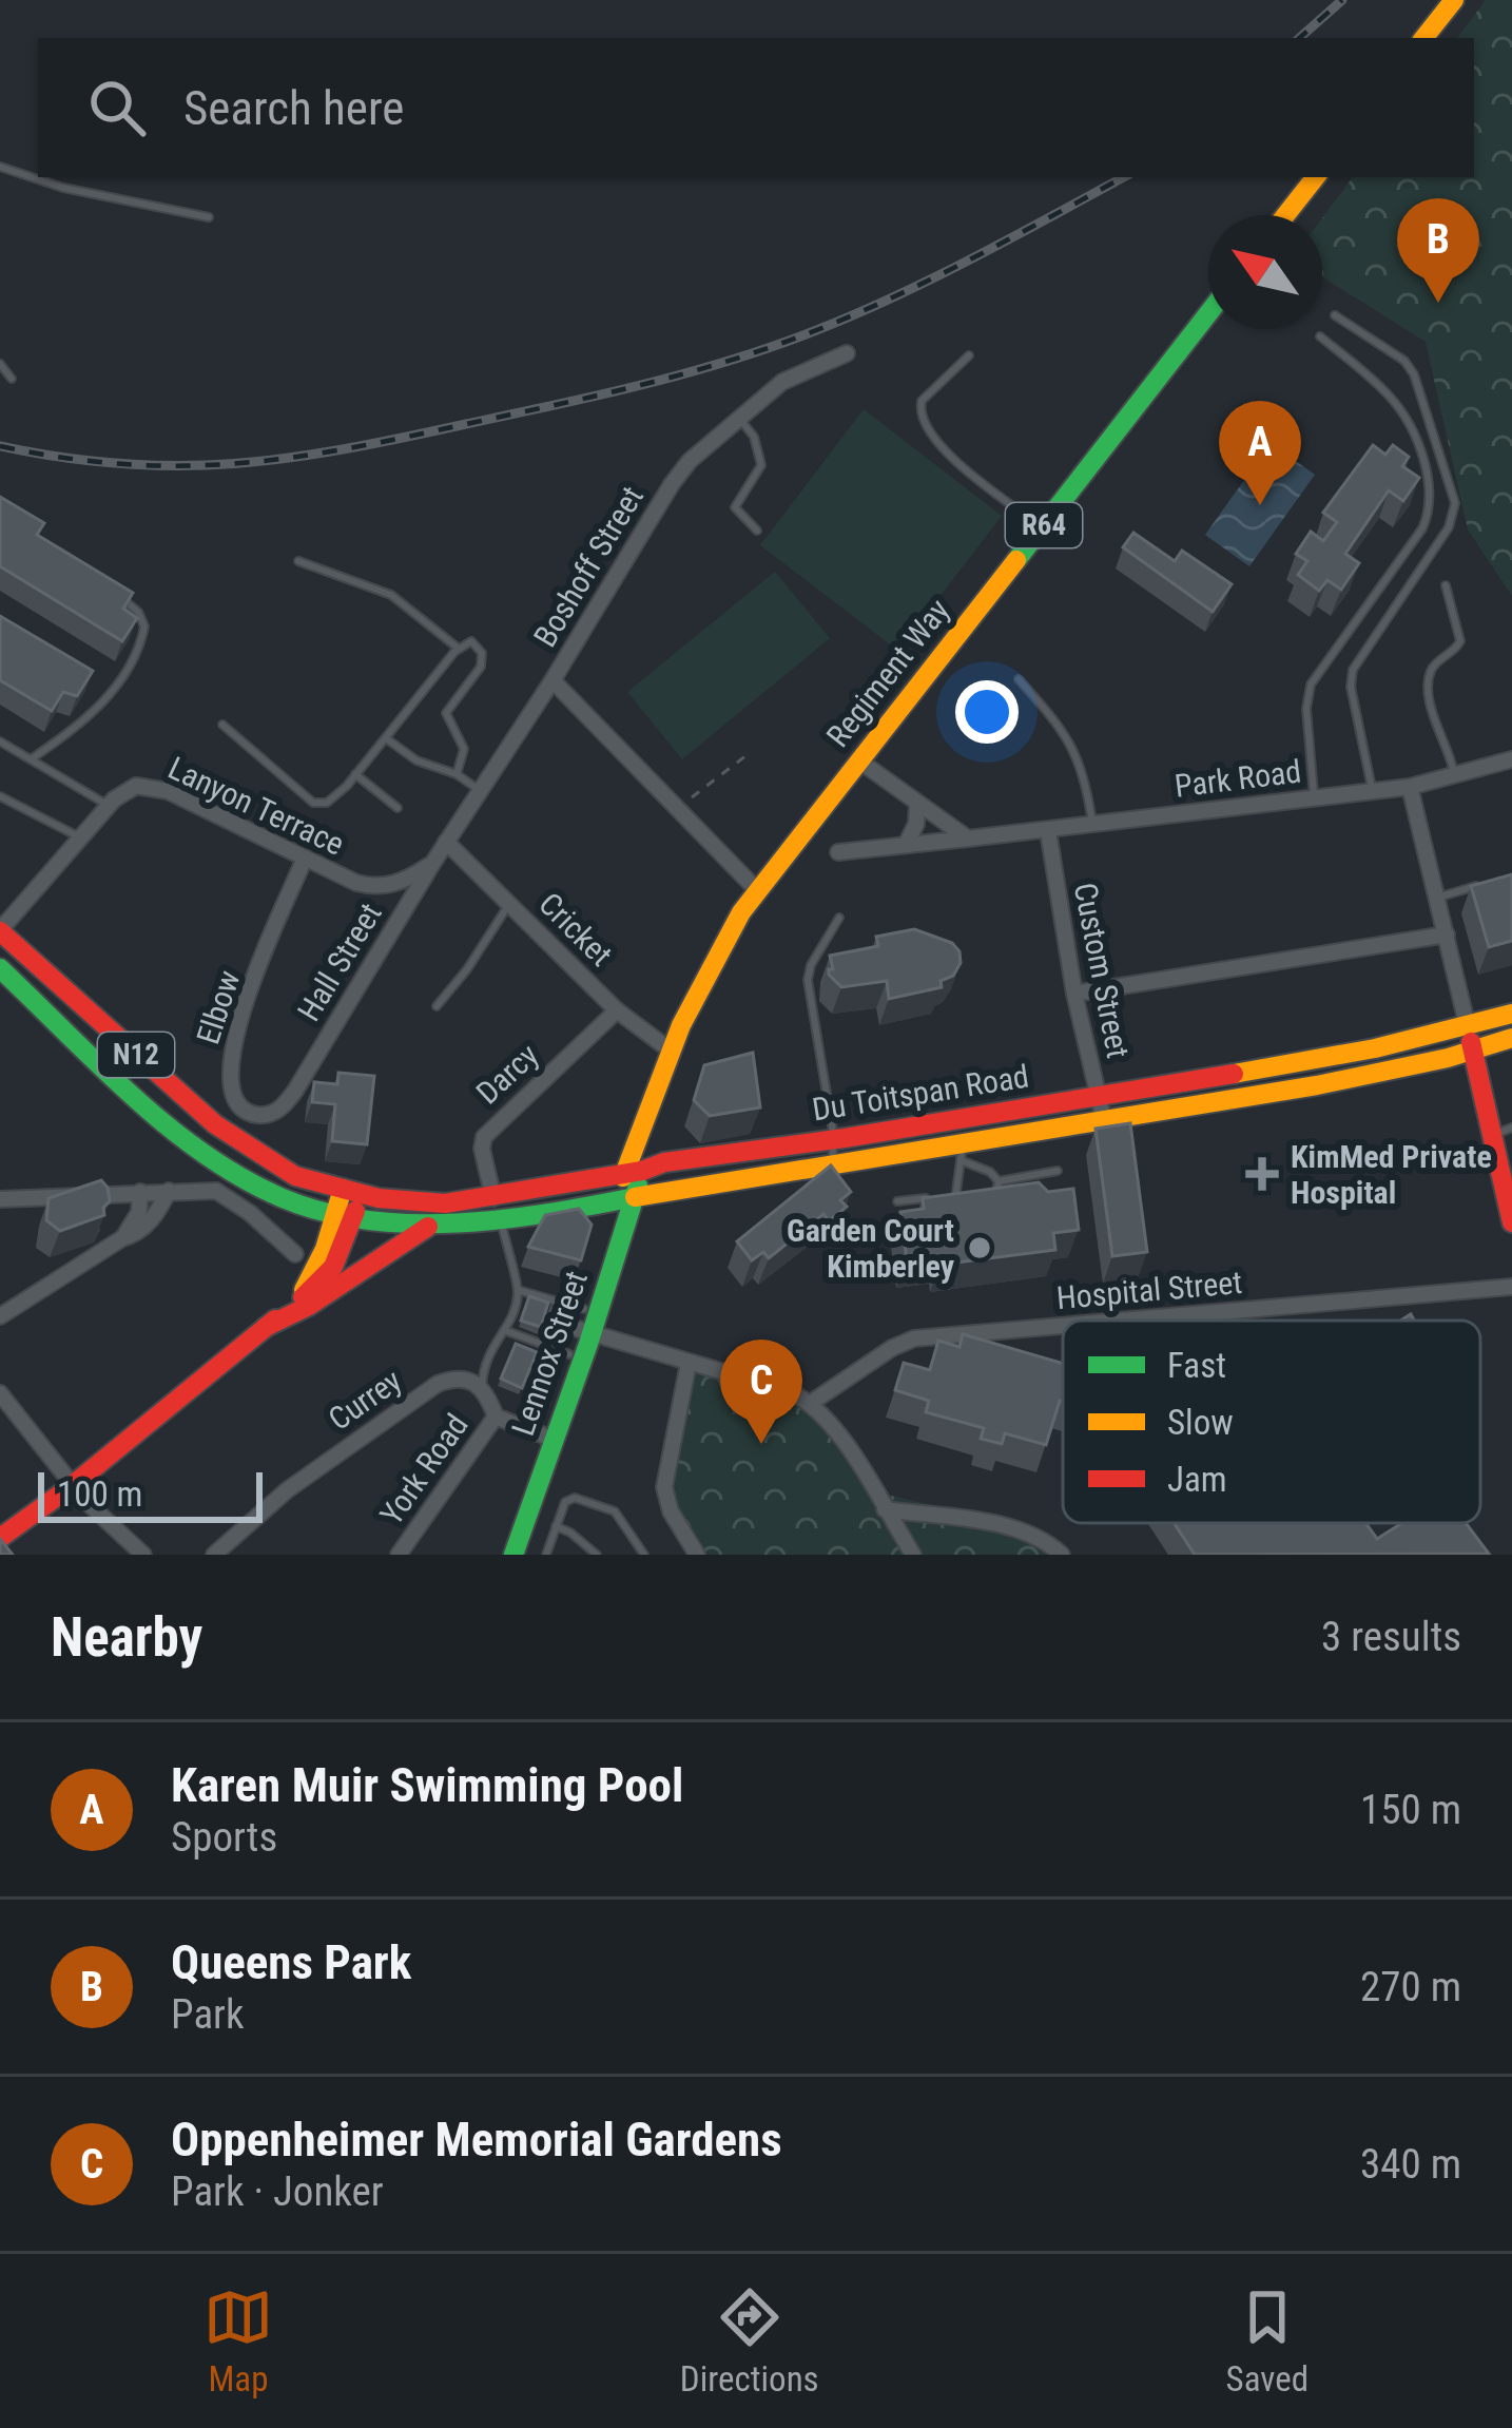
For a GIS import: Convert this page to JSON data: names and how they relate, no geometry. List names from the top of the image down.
{
  "streets": {
    "main road": [
      "R64",
      "Regiment Way",
      "N12",
      "Du Toitspan Road",
      "Lennox Street"
    ],
    "street": [
      "Boshoff Street",
      "Park Road",
      "Lanyon Terrace",
      "Cricket",
      "Hall Street",
      "Custom Street",
      "Elbow",
      "Darcy",
      "Hospital Street",
      "Currey",
      "York Road"
    ]
  },
  "crossings": [
    ["Boshoff Street", "Lanyon Terrace"],
    ["Boshoff Street", "Cricket"],
    ["Boshoff Street", "Hall Street"],
    ["Regiment Way", "Cricket"],
    ["Regiment Way", "Du Toitspan Road"],
    ["Regiment Way", "Lennox Street"],
    ["Park Road", "Custom Street"],
    ["Lanyon Terrace", "Hall Street"],
    ["Lanyon Terrace", "Elbow"],
    ["Cricket", "Darcy"],
    ["Hall Street", "Elbow"],
    ["Custom Street", "Du Toitspan Road"],
    ["N12", "Du Toitspan Road"],
    ["Darcy", "Du Toitspan Road"],
    ["Du Toitspan Road", "Lennox Street"]
  ],
  "places": {
    "health": ["KimMed Private Hospital"],
    "other": ["Garden Court Kimberley"]
  },
  "legend": ["Fast", "Slow", "Jam"],
  "scale_bar": "100 m",
  "north": "top left",
  "page": {
    "search": "Search here",
    "pins": ["B", "A", "C"],
    "scale": "100 m",
    "heading": ["Nearby", "3 results"],
    "list": [
      {
        "mark": "A",
        "name": "Karen Muir Swimming Pool",
        "note": "Sports",
        "value": "150 m"
      },
      {
        "mark": "B",
        "name": "Queens Park",
        "note": "Park",
        "value": "270 m"
      },
      {
        "mark": "C",
        "name": "Oppenheimer Memorial Gardens",
        "note": "Park · Jonker",
        "value": "340 m"
      }
    ],
    "nav": ["Map", "Directions", "Saved"]
  }
}
